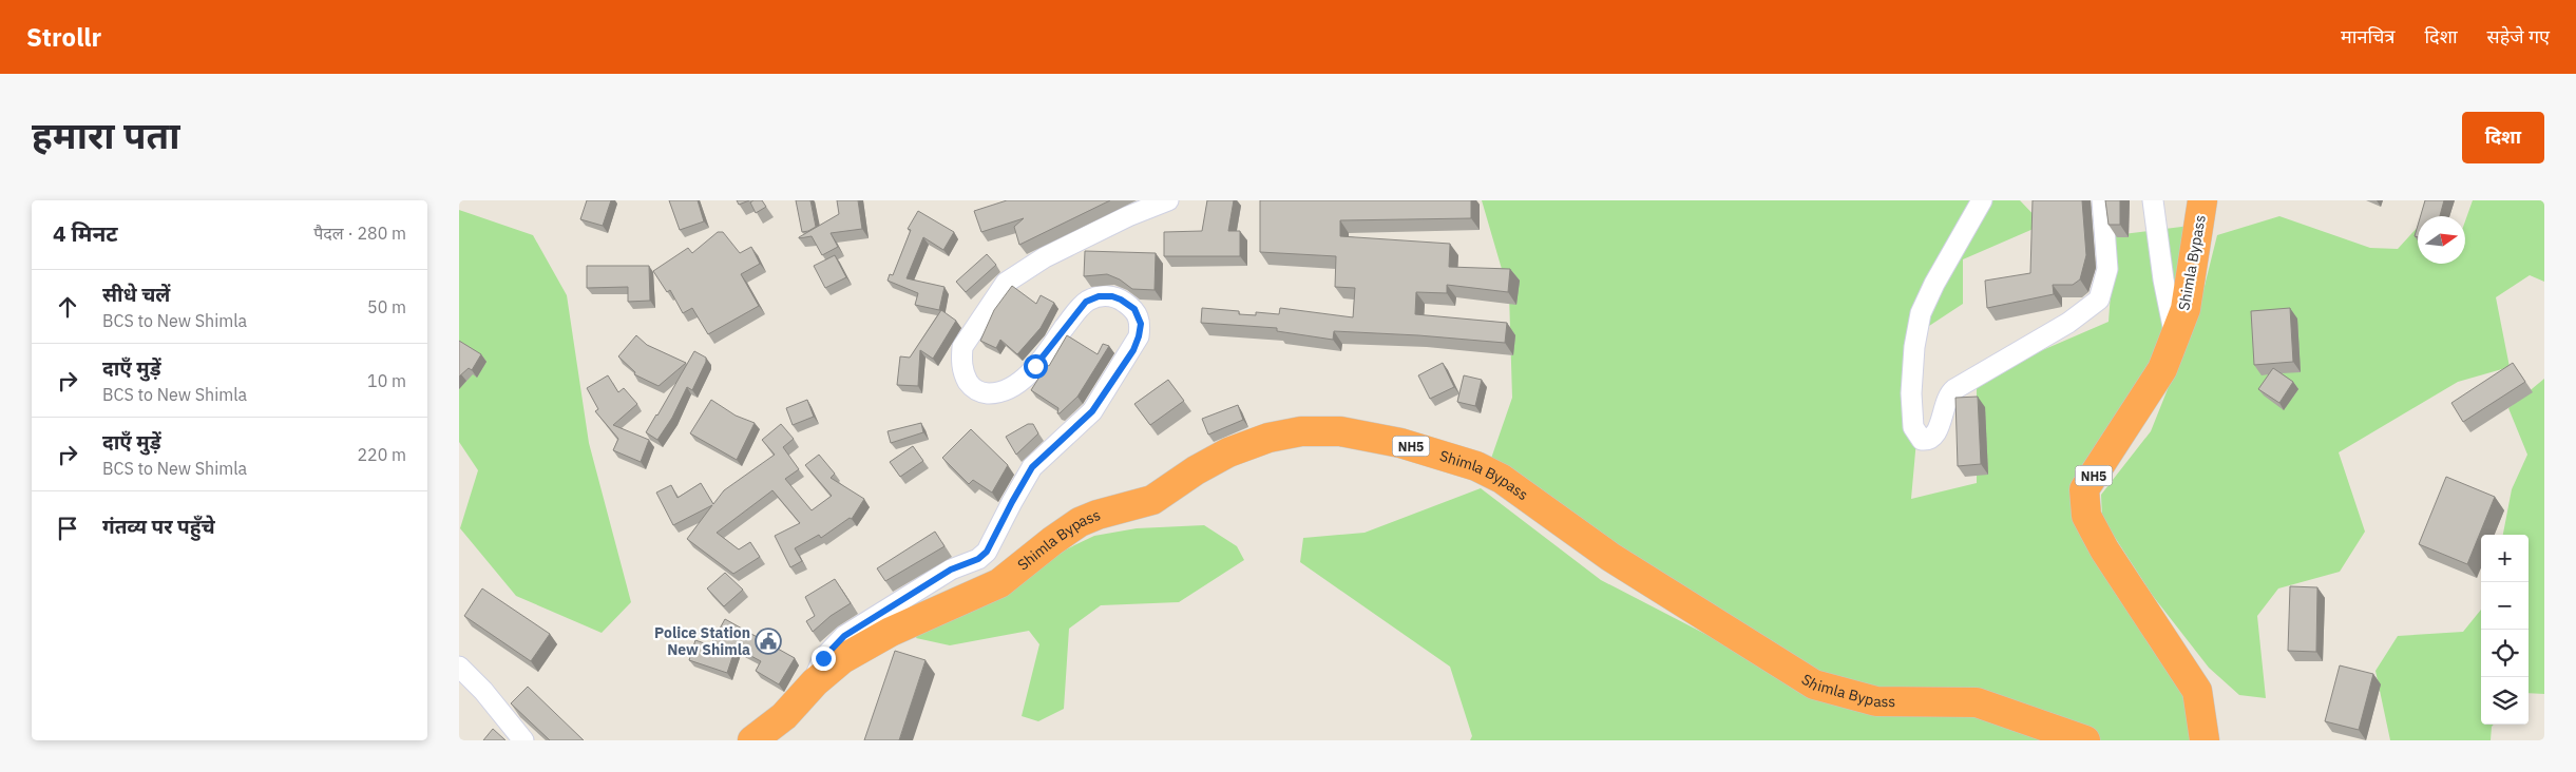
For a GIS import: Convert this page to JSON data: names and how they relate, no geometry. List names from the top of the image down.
{
  "streets": {
    "highway": ["Shimla Bypass", "NH5"]
  },
  "places": {
    "public building": ["Police Station New Shimla"]
  },
  "north": "right",
  "page": {
    "header": "Strollr",
    "nav": ["मानचित्र", "दिशा", "सहेजे गए"],
    "title": "हमारा पता",
    "buttons": "दिशा",
    "heading": ["4 मिनट", "पैदल · 280 m"],
    "list": [
      ["सीधे चलें", "BCS to New Shimla", "50 m"],
      ["दाएँ मुड़ें", "BCS to New Shimla", "10 m"],
      ["दाएँ मुड़ें", "BCS to New Shimla", "220 m"],
      "गंतव्य पर पहुँचे"
    ],
    "map_buttons": ["+", "−"]
  }
}
